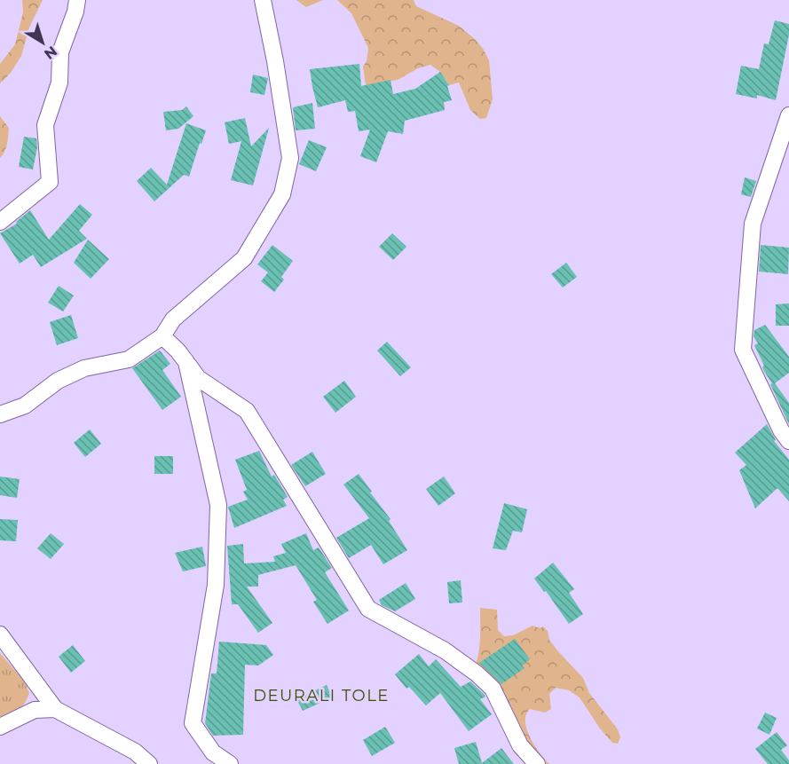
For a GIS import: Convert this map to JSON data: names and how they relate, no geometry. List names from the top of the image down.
{
  "districts": ["DEURALI TOLE"],
  "north": "bottom right"
}
